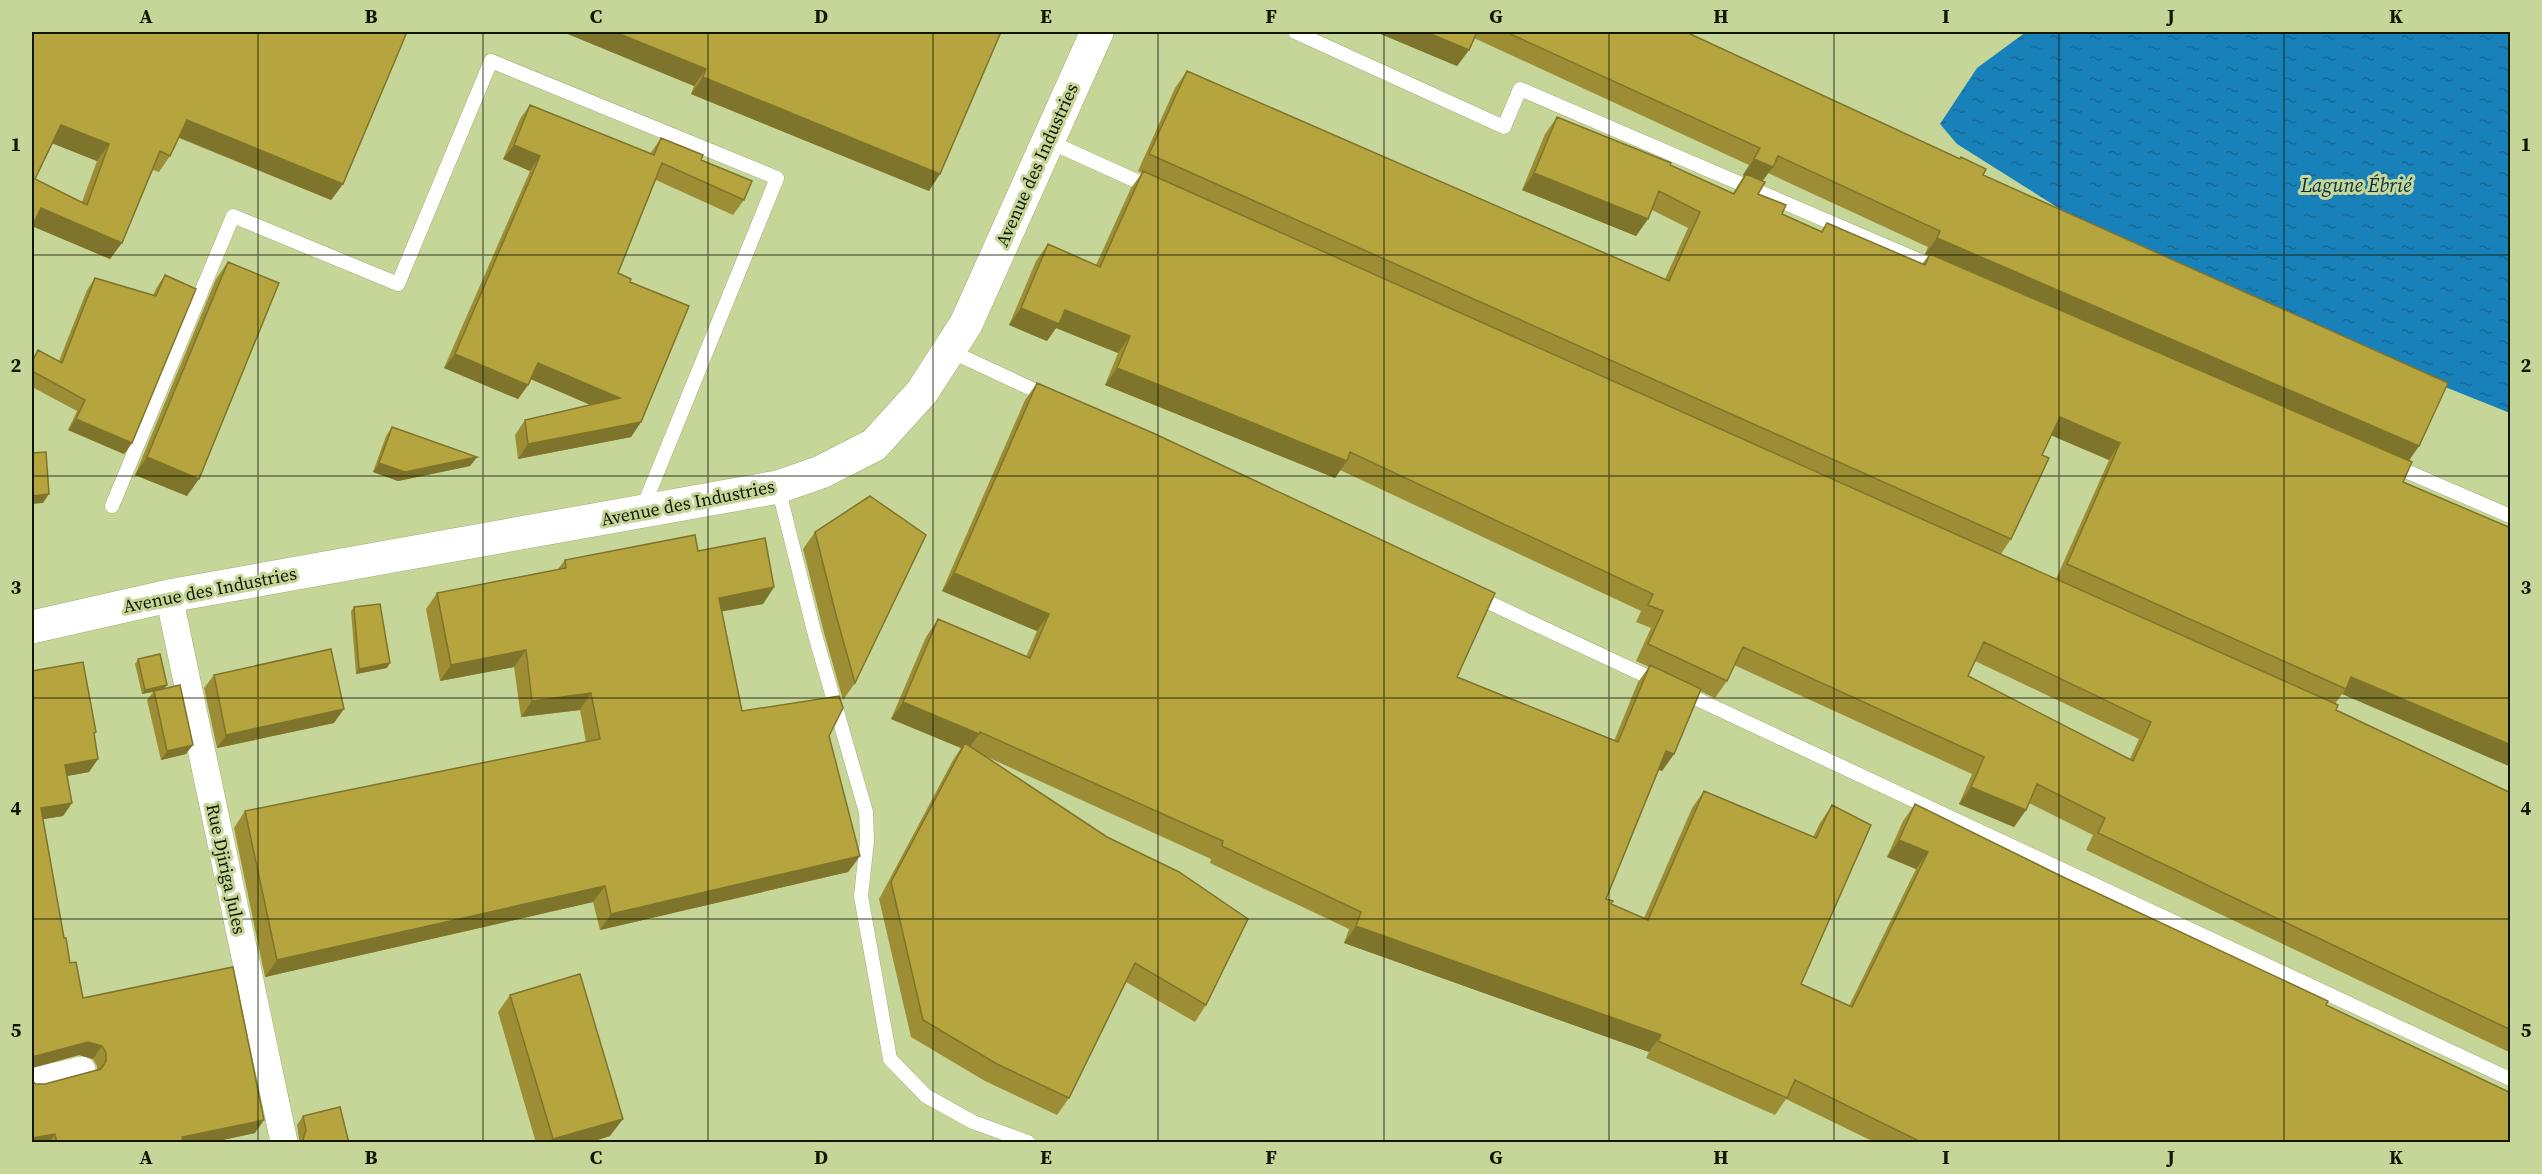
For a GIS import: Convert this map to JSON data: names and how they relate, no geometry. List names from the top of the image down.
{
  "streets": {
    "street": ["Avenue des Industries", "Rue Djiriga Jules"]
  },
  "crossings": [
    ["Avenue des Industries", "Rue Djiriga Jules"]
  ],
  "water": ["Lagune Ébrié"],
  "grid": {
    "columns": [
      "A",
      "B",
      "C",
      "D",
      "E",
      "F",
      "G",
      "H",
      "I",
      "J",
      "K"
    ],
    "rows": [
      "1",
      "2",
      "3",
      "4",
      "5"
    ]
  }
}
